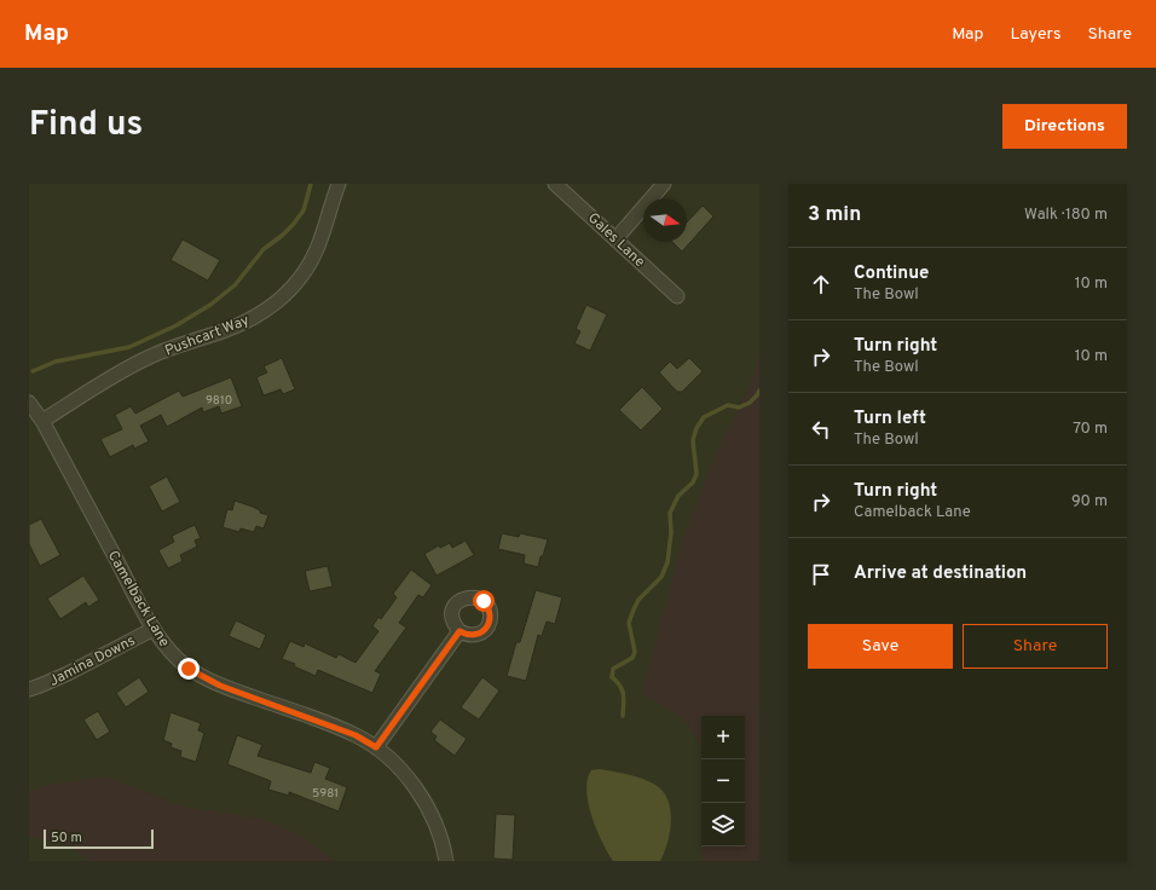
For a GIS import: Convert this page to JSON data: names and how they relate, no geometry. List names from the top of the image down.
{
  "streets": {
    "street": [
      "Gales Lane",
      "Pushcart Way",
      "Camelback Lane",
      "Jamina Downs"
    ]
  },
  "crossings": [
    ["Pushcart Way", "Camelback Lane"],
    ["Camelback Lane", "Jamina Downs"]
  ],
  "house_numbers": ["9810", "5981"],
  "scale_bar": "50 m",
  "north": "right",
  "page": {
    "header": "Map",
    "nav": ["Map", "Layers", "Share"],
    "title": "Find us",
    "buttons": [
      "Directions",
      ["Save", "Share"]
    ],
    "heading": ["3 min", "Walk · 180 m"],
    "list": [
      ["Continue", "The Bowl", "10 m"],
      ["Turn right", "The Bowl", "10 m"],
      ["Turn left", "The Bowl", "70 m"],
      ["Turn right", "Camelback Lane", "90 m"],
      "Arrive at destination"
    ],
    "map_buttons": ["+", "−"],
    "scale": "50 m"
  }
}
